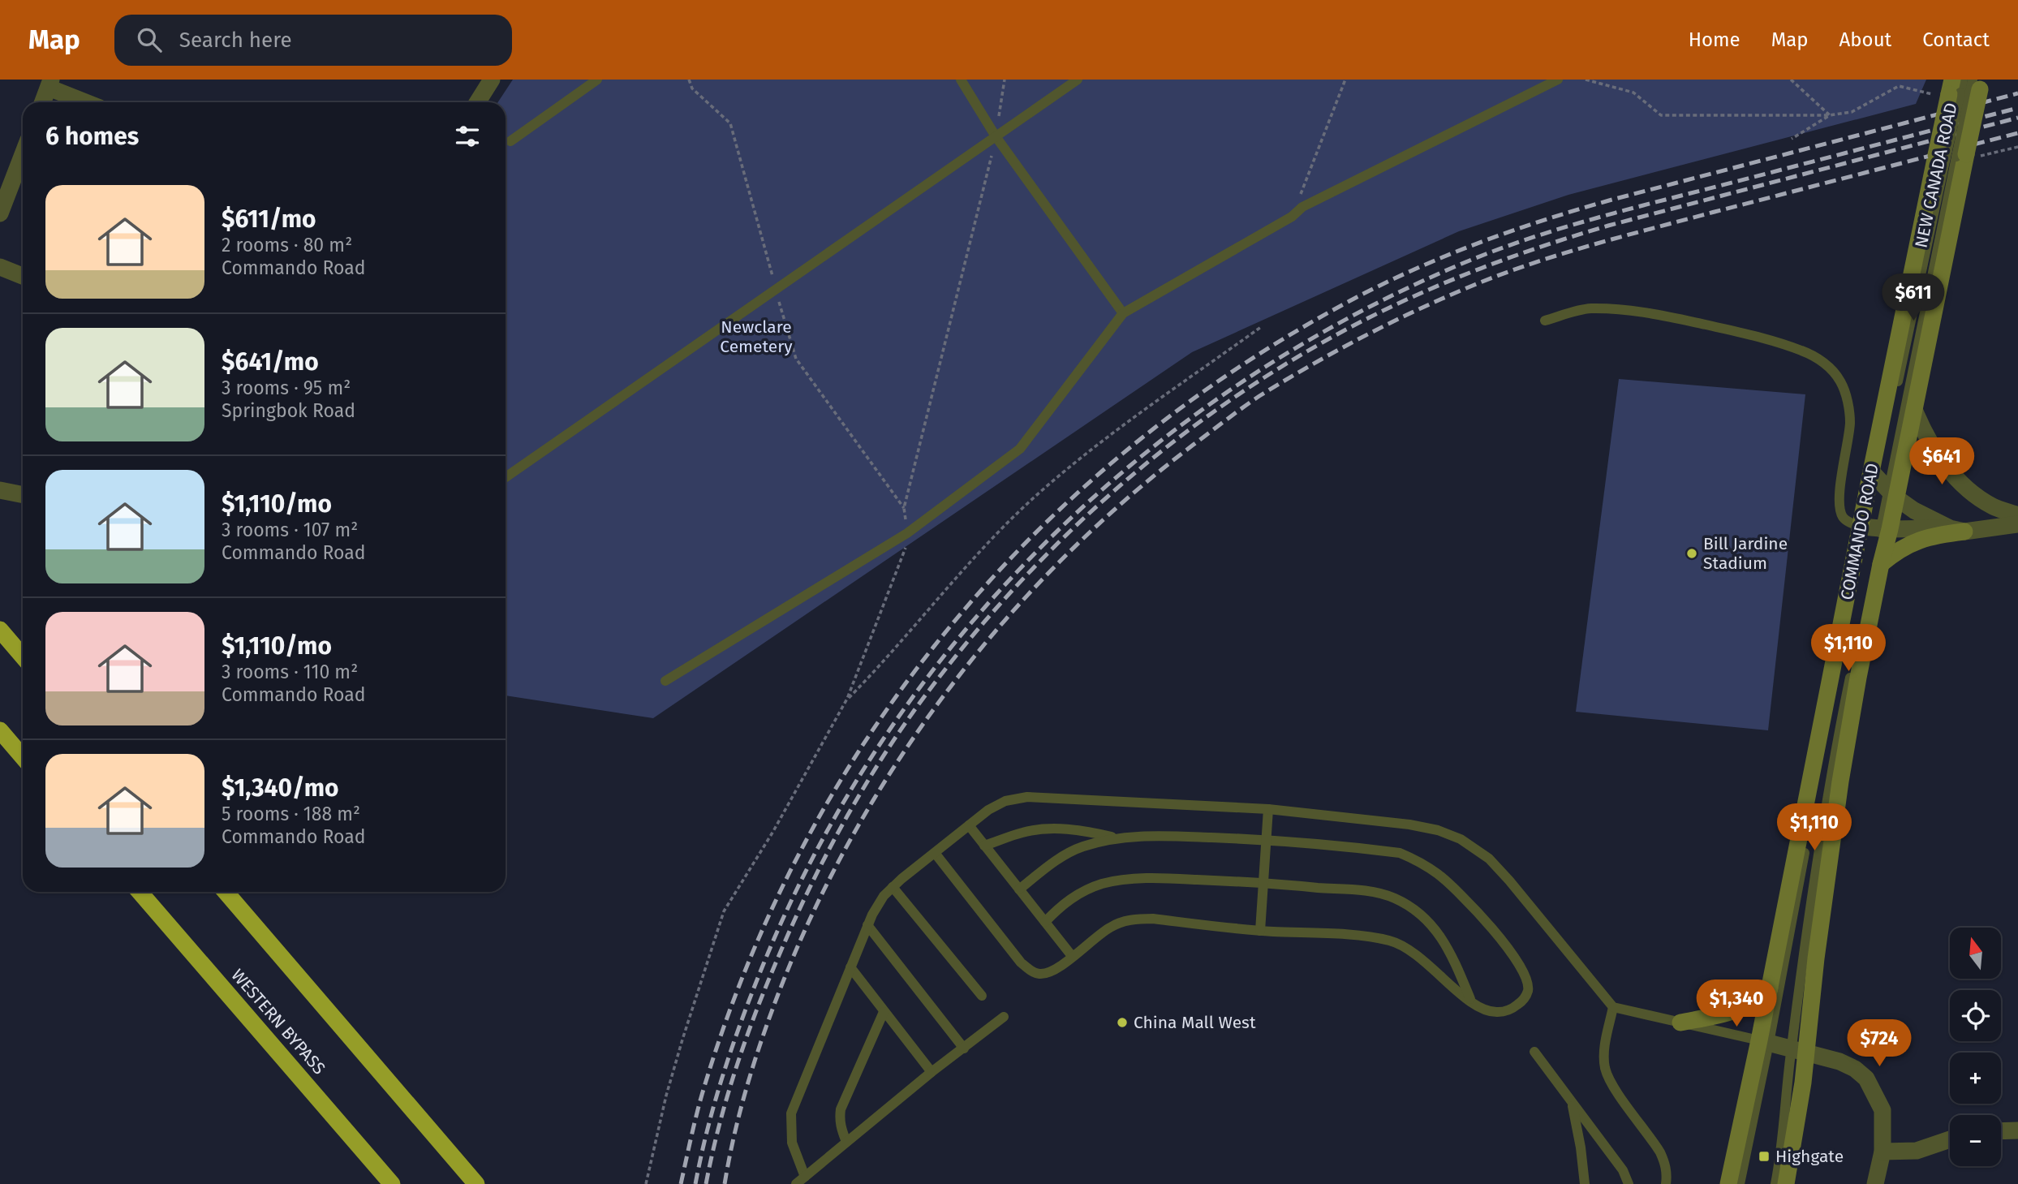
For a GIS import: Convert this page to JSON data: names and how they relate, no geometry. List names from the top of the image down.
{
  "streets": {
    "highway": ["WESTERN BYPASS"],
    "main road": ["COMMANDO ROAD"],
    "lane": ["NEW CANADA ROAD"]
  },
  "crossings": [
    ["NEW CANADA ROAD", "COMMANDO ROAD"]
  ],
  "parks": ["Newclare Cemetery"],
  "places": {
    "other": ["Bill Jardine Stadium", "China Mall West"],
    "transit": ["Highgate"]
  },
  "north": "top",
  "page": {
    "header": "Map",
    "search": "Search here",
    "nav": [
      "Home",
      "Map",
      "About",
      "Contact"
    ],
    "heading": "6 homes",
    "list": [
      {
        "name": "$611/mo",
        "note": "2 rooms · 80 m² · Commando Road"
      },
      {
        "name": "$641/mo",
        "note": "3 rooms · 95 m² · Springbok Road"
      },
      {
        "name": "$1,110/mo",
        "note": "3 rooms · 107 m² · Commando Road"
      },
      {
        "name": "$1,110/mo",
        "note": "3 rooms · 110 m² · Commando Road"
      },
      {
        "name": "$1,340/mo",
        "note": "5 rooms · 188 m² · Commando Road"
      }
    ],
    "price": [
      "$611",
      "$641",
      "$1,110",
      "$1,110",
      "$1,340",
      "$724"
    ],
    "map_buttons": ["+", "−"]
  }
}
